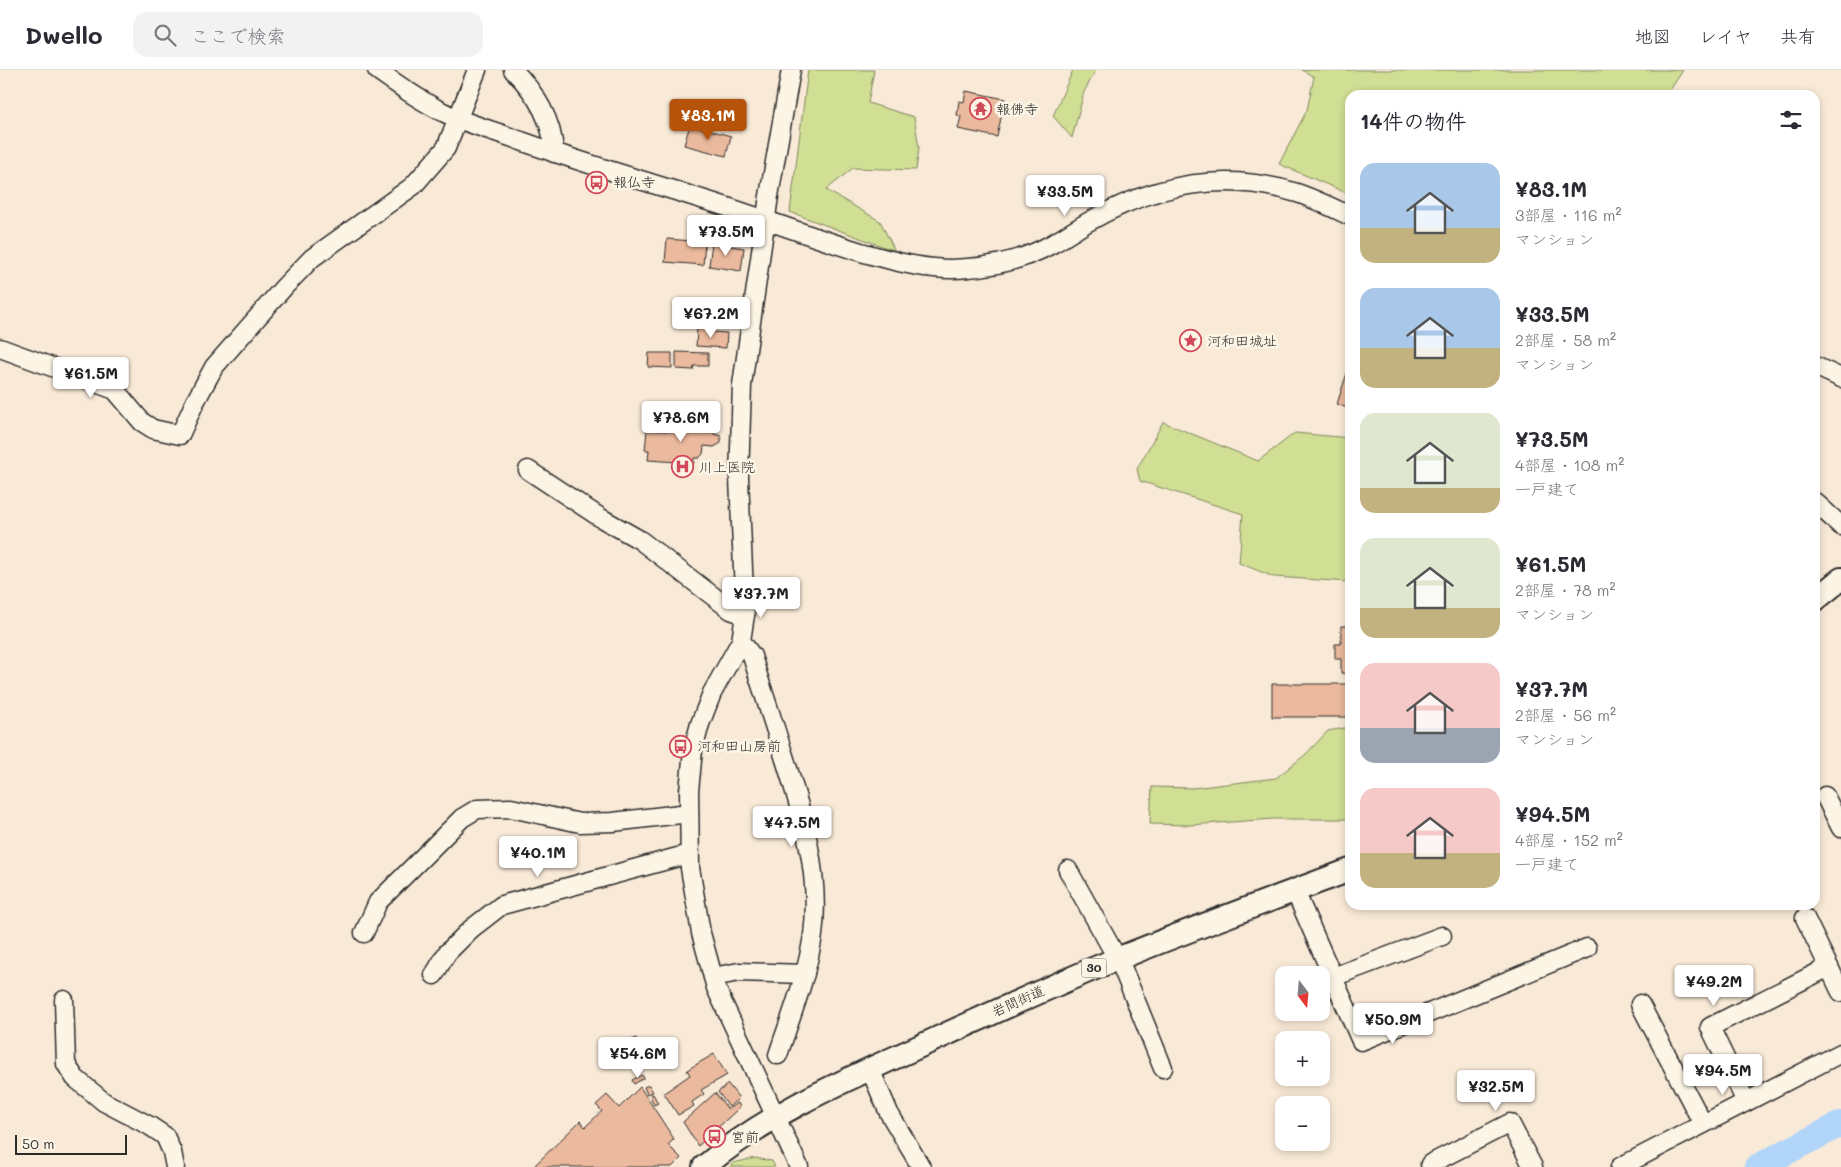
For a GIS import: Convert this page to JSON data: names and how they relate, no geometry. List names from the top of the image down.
{
  "streets": {
    "main road": ["30", "岩間街道"]
  },
  "places": {
    "temple": ["報佛寺"],
    "bus stop": ["報仏寺", "河和田山房前", "宮前"],
    "place": ["河和田城址"],
    "hospital": ["川上医院"]
  },
  "scale_bar": "50 m",
  "north": "bottom",
  "page": {
    "header": "Dwello",
    "search": "ここで検索",
    "nav": ["地図", "レイヤ", "共有"],
    "heading": "14件の物件",
    "price": [
      "¥83.1M",
      "¥33.5M",
      "¥73.5M",
      "¥67.2M",
      "¥61.5M",
      "¥78.6M",
      "¥37.7M",
      "¥47.5M",
      "¥40.1M",
      "¥49.2M",
      "¥50.9M",
      "¥54.6M",
      "¥94.5M",
      "¥32.5M"
    ],
    "list": [
      {
        "name": "¥83.1M",
        "note": "3部屋 · 116 m² · マンション"
      },
      {
        "name": "¥33.5M",
        "note": "2部屋 · 58 m² · マンション"
      },
      {
        "name": "¥73.5M",
        "note": "4部屋 · 108 m² · 一戸建て"
      },
      {
        "name": "¥61.5M",
        "note": "2部屋 · 78 m² · マンション"
      },
      {
        "name": "¥37.7M",
        "note": "2部屋 · 56 m² · マンション"
      },
      {
        "name": "¥94.5M",
        "note": "4部屋 · 152 m² · 一戸建て"
      }
    ],
    "map_buttons": ["+", "−"],
    "scale": "50 m"
  }
}
